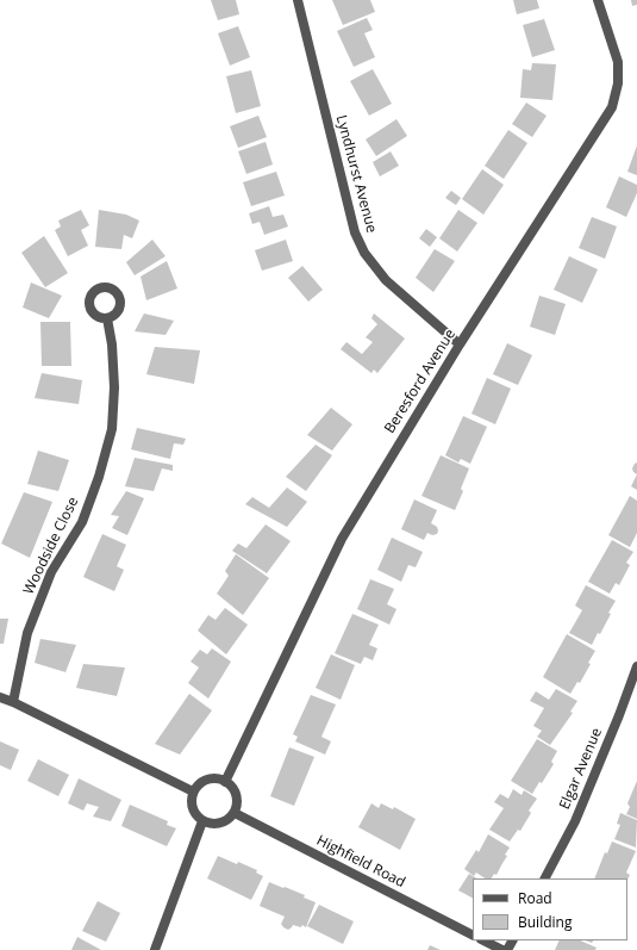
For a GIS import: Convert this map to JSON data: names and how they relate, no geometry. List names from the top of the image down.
{
  "streets": {
    "street": [
      "Lyndhurst Avenue",
      "Beresford Avenue",
      "Woodside Close",
      "Elgar Avenue",
      "Highfield Road"
    ]
  },
  "crossings": [
    ["Lyndhurst Avenue", "Beresford Avenue"],
    ["Beresford Avenue", "Highfield Road"]
  ],
  "legend": ["Road", "Building"]
}
